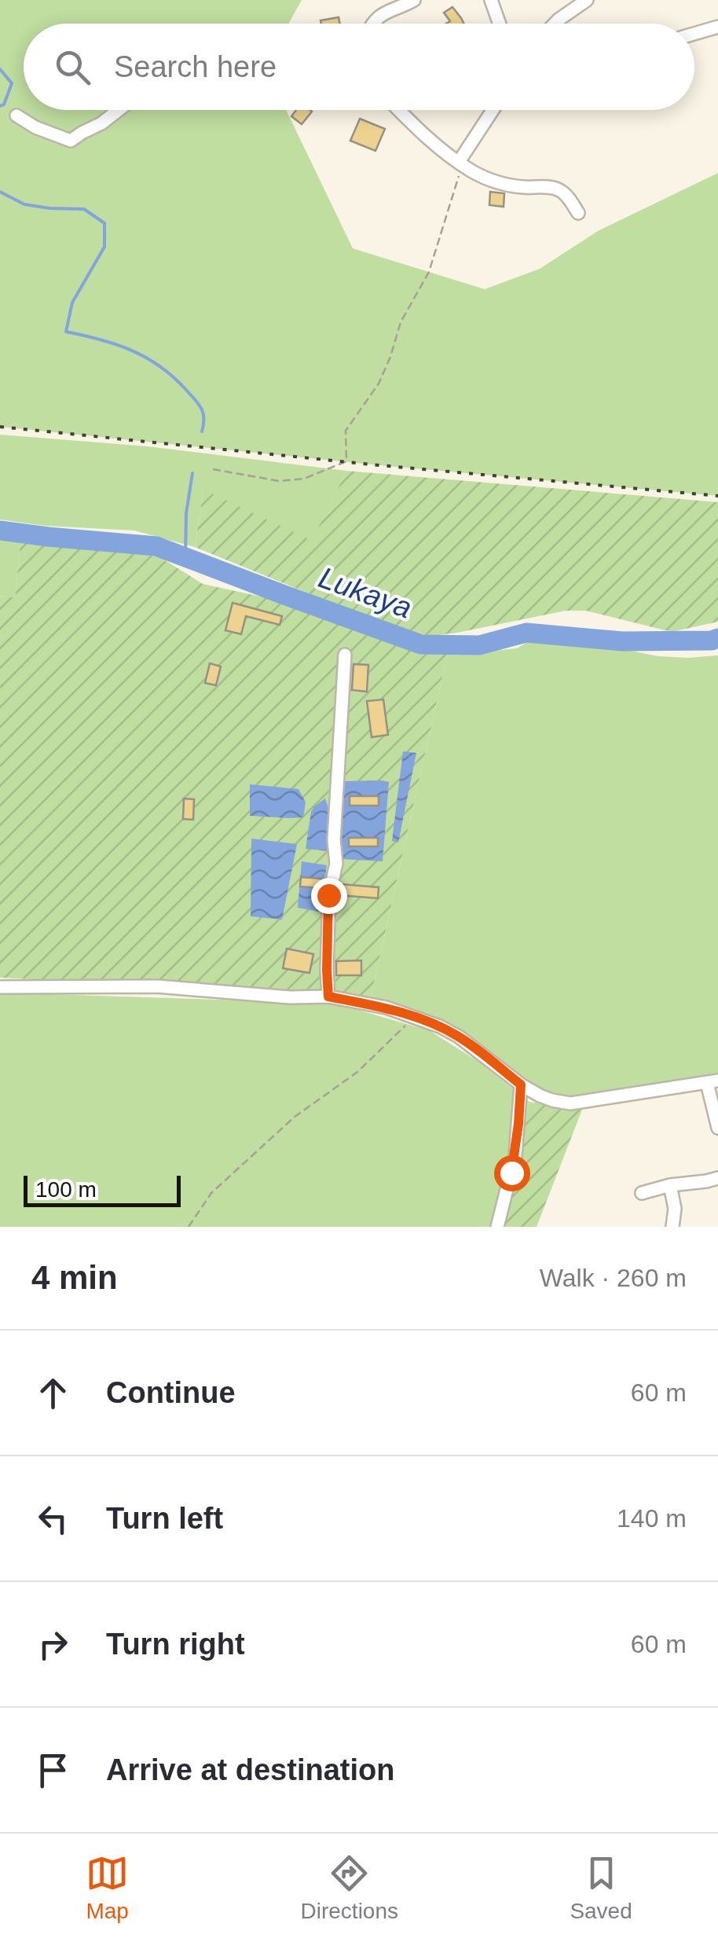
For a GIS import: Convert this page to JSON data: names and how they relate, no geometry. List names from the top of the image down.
{
  "water": ["Lukaya"],
  "scale_bar": "100 m",
  "page": {
    "search": "Search here",
    "scale": "100 m",
    "heading": ["4 min", "Walk · 260 m"],
    "list": [
      ["Continue", "60 m"],
      ["Turn left", "140 m"],
      ["Turn right", "60 m"],
      "Arrive at destination"
    ],
    "nav": ["Map", "Directions", "Saved"]
  }
}
